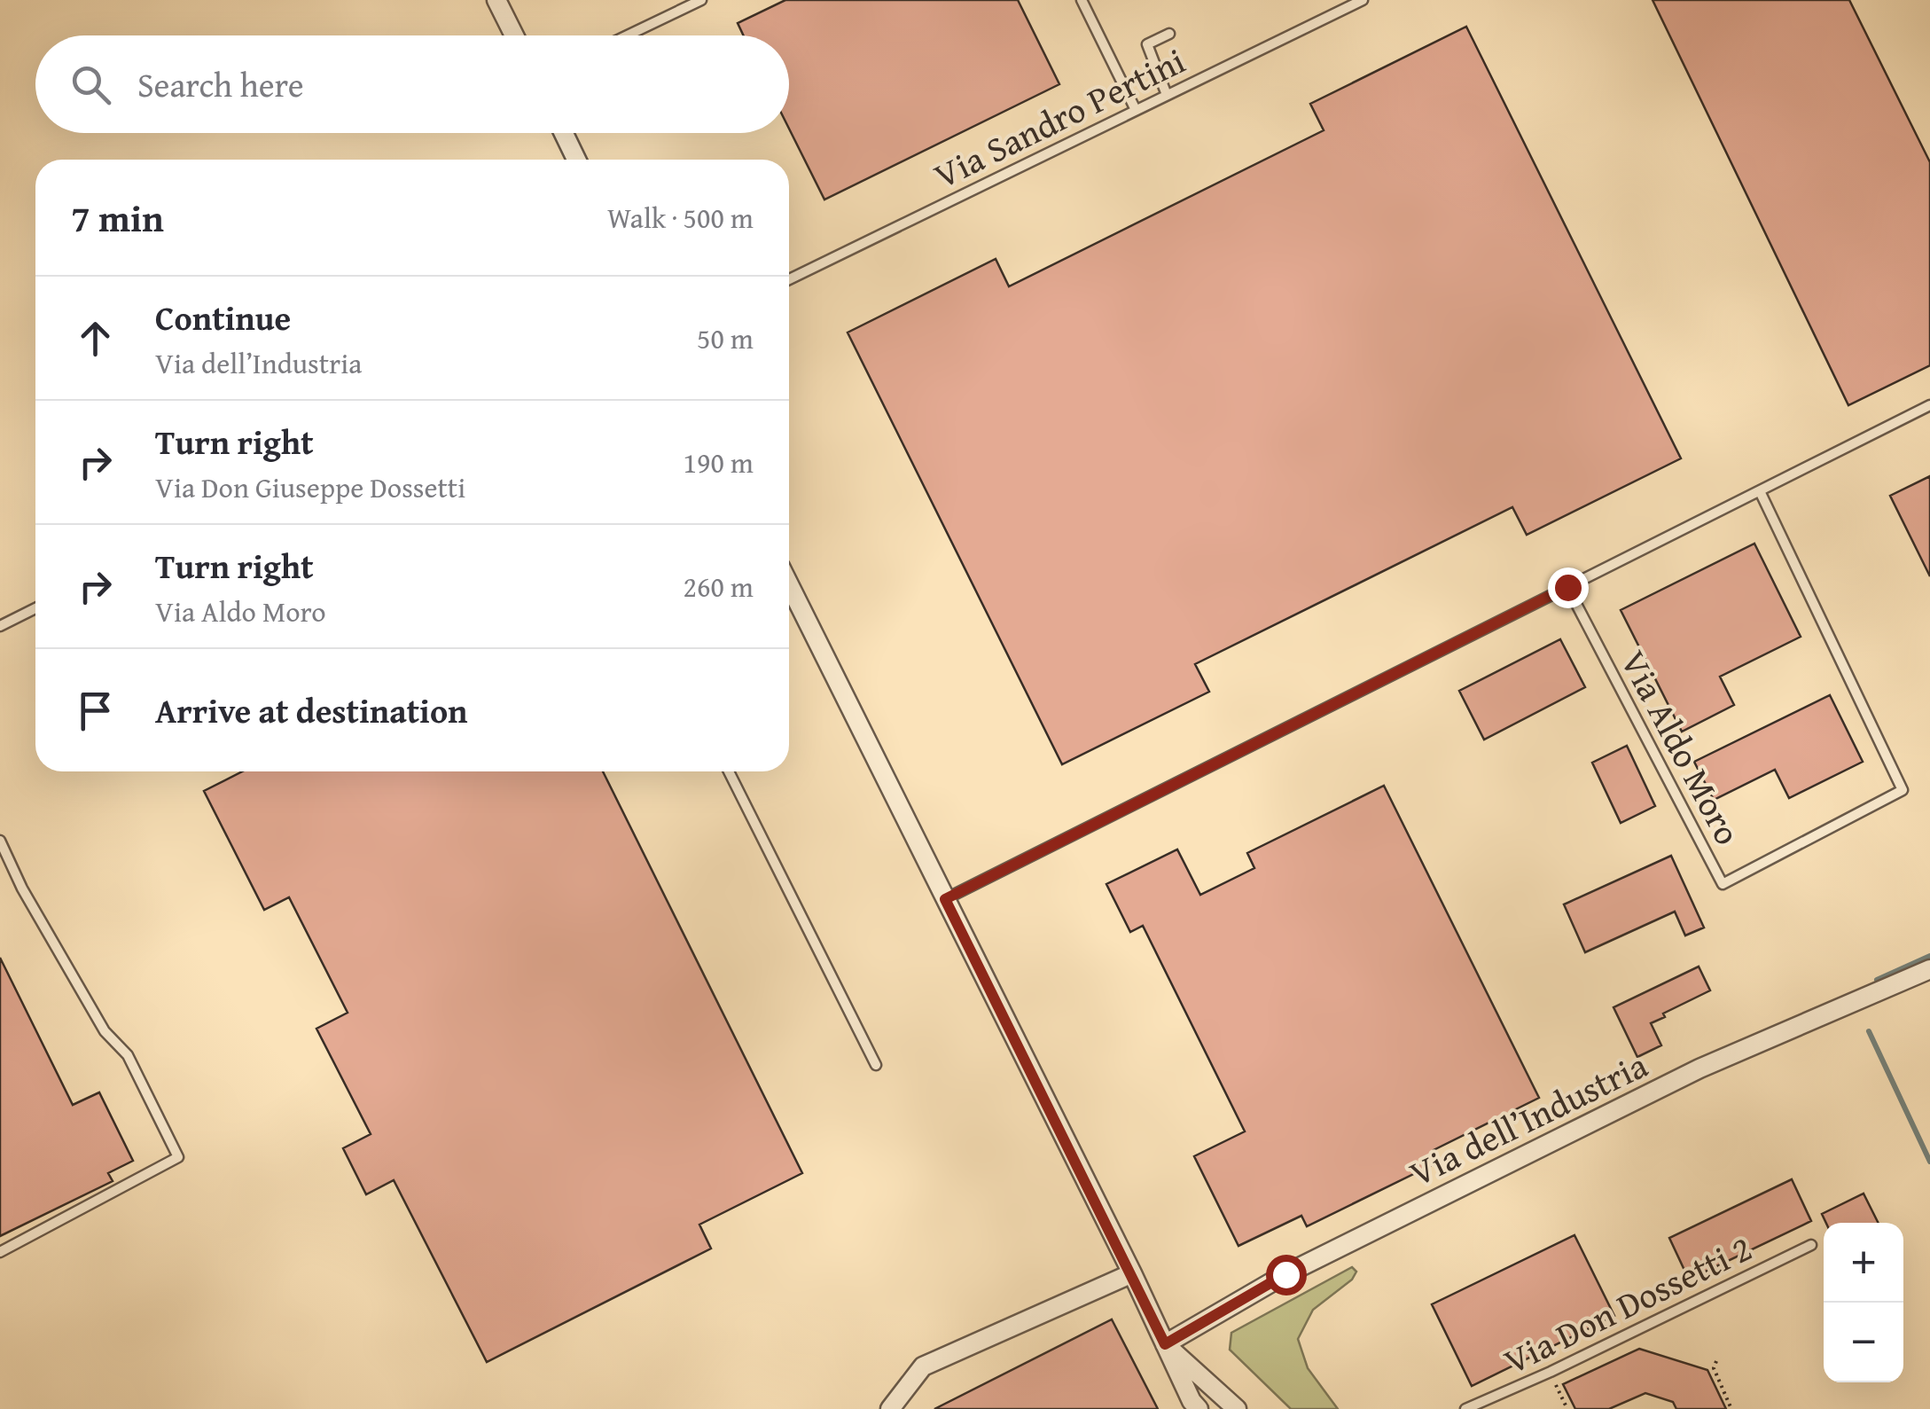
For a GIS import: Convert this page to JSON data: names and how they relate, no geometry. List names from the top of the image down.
{
  "streets": {
    "street": ["Via dell’Industria"],
    "lane": ["Via Sandro Pertini", "Via Aldo Moro", "Via Don Dossetti 2"]
  },
  "page": {
    "search": "Search here",
    "heading": ["7 min", "Walk · 500 m"],
    "list": [
      ["Continue", "Via dell’Industria", "50 m"],
      ["Turn right", "Via Don Giuseppe Dossetti", "190 m"],
      ["Turn right", "Via Aldo Moro", "260 m"],
      "Arrive at destination"
    ],
    "map_buttons": ["+", "−"]
  }
}
